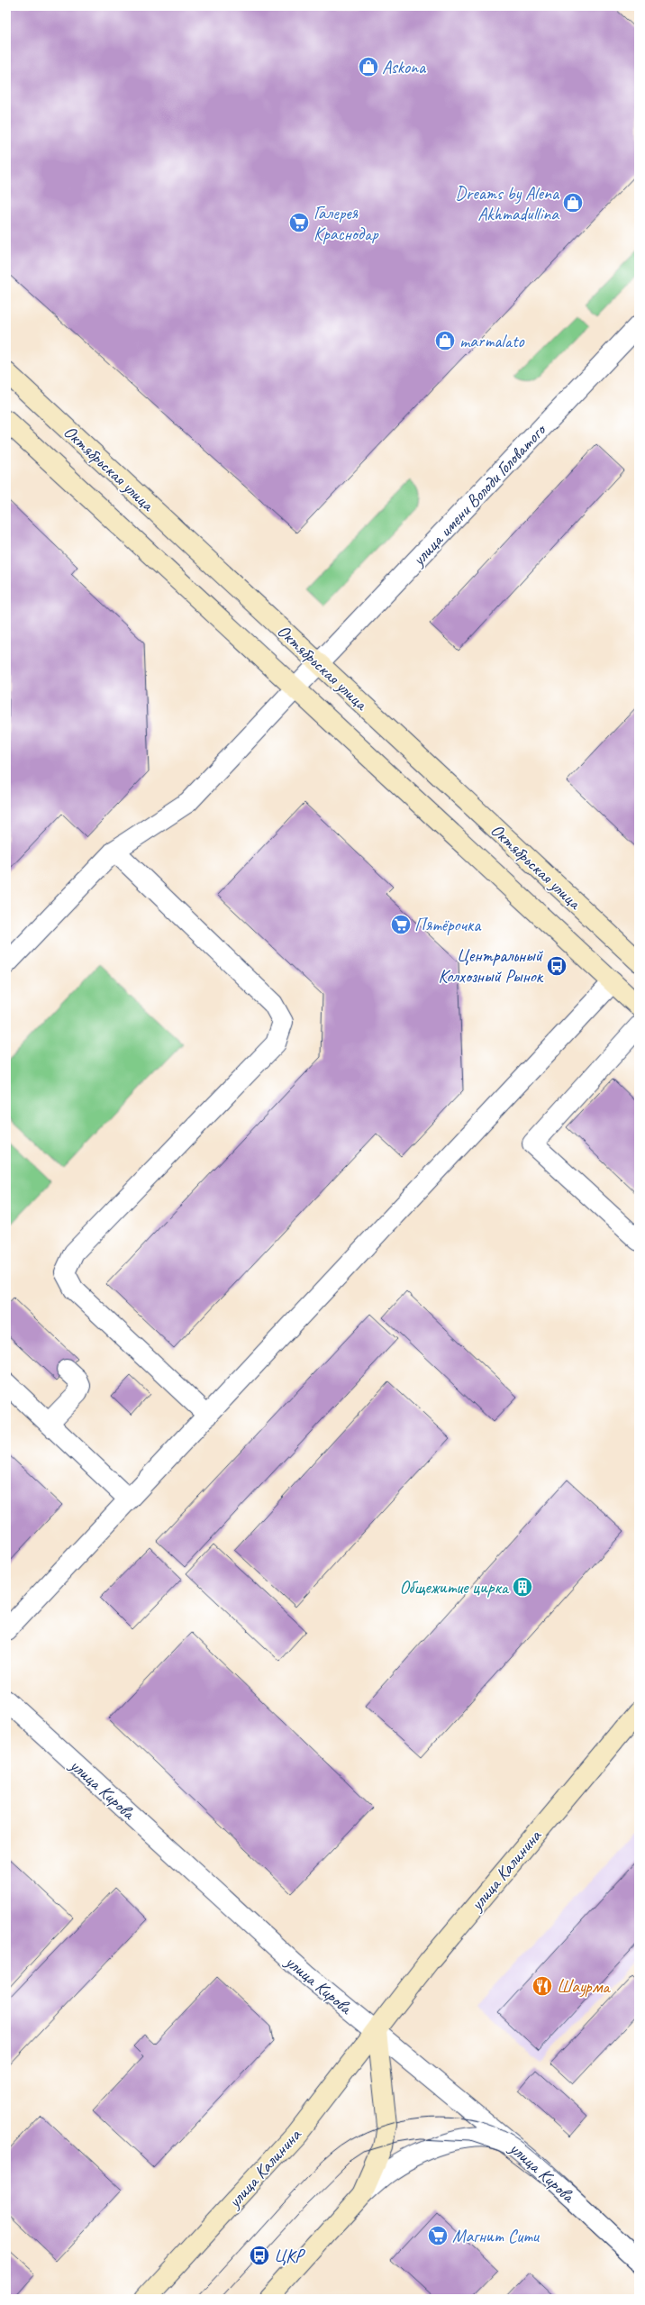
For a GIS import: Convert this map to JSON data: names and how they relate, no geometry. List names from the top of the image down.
{
  "streets": {
    "street": [
      "Октябрьская улица",
      "улица имени Володи Головатого",
      "улица Кирова",
      "улица Калинина"
    ]
  },
  "crossings": [
    ["Октябрьская улица", "улица имени Володи Головатого"],
    ["улица Кирова", "улица Калинина"]
  ],
  "places": {
    "shop": ["Askona", "Dreams by Alena Akhmadullina", "marmalato"],
    "supermarket": ["Галерея Краснодар", "Пятёрочка", "Магнит Сити"],
    "bus stop": ["Центральный Колхозный Рынок", "ЦКР"],
    "building": ["Общежитие цирка"],
    "restaurant": ["Шаурма"]
  }
}
